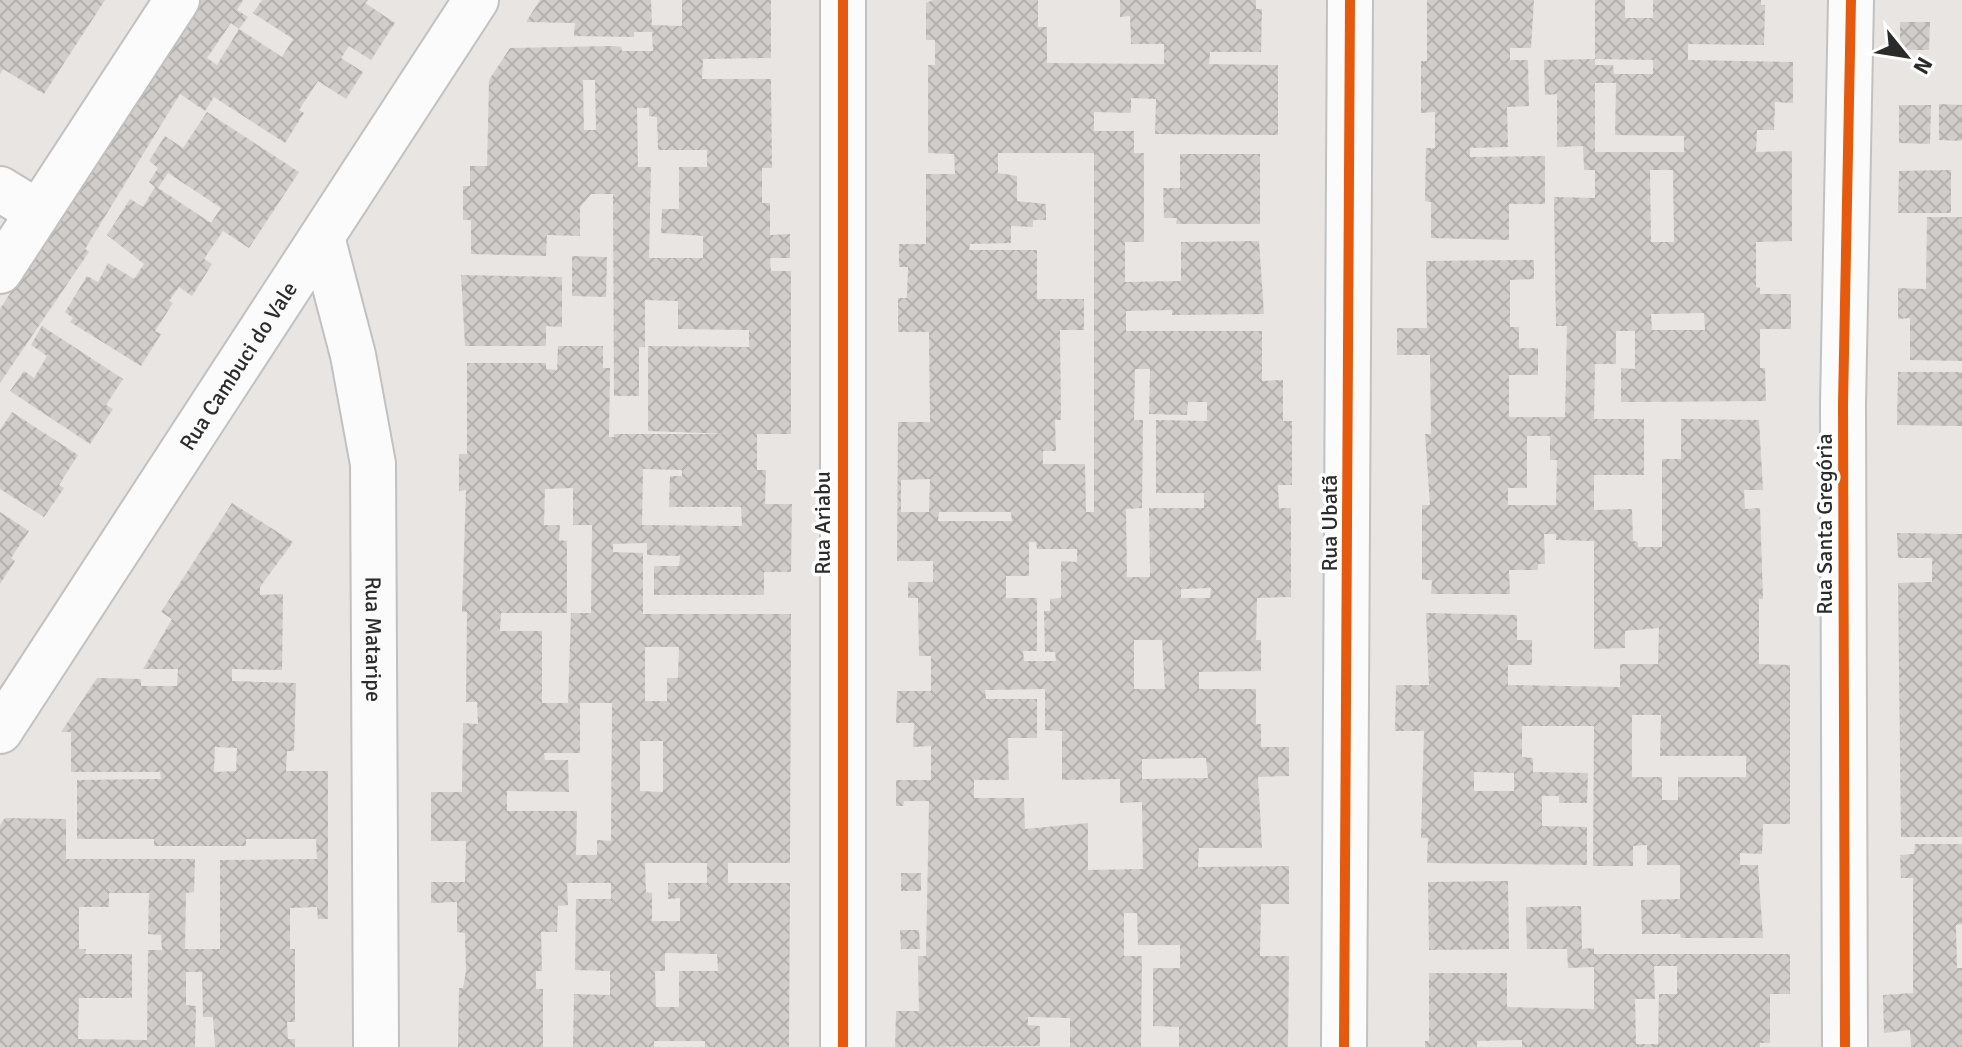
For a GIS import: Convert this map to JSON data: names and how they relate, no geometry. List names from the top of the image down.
{
  "streets": {
    "street": [
      "Rua Cambuci do Vale",
      "Rua Ariabu",
      "Rua Ubatã",
      "Rua Santa Gregória",
      "Rua Mataripe"
    ]
  },
  "crossings": [
    ["Rua Cambuci do Vale", "Rua Mataripe"]
  ],
  "north": "bottom right"
}
